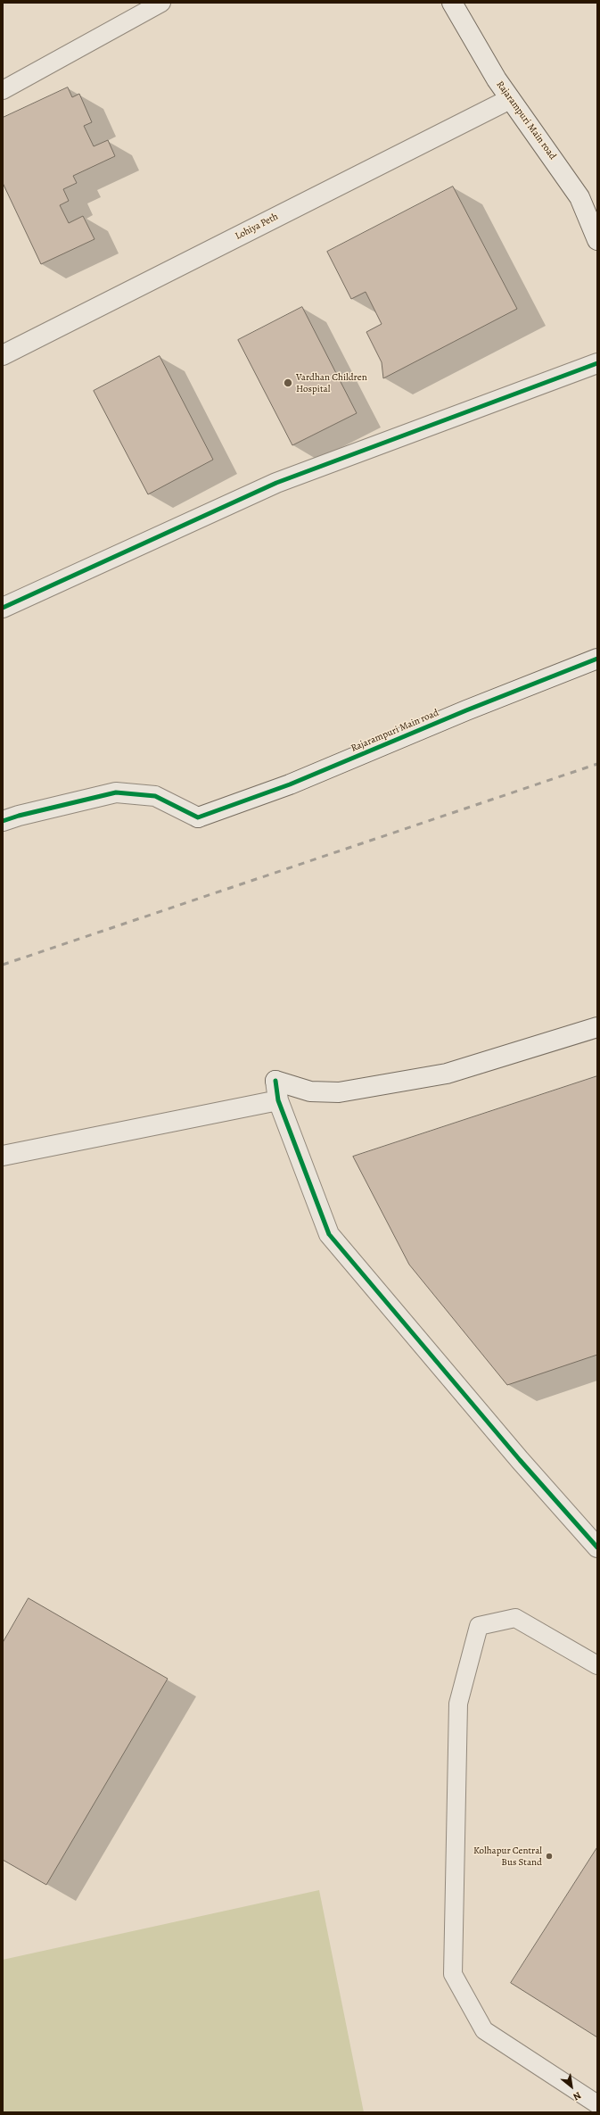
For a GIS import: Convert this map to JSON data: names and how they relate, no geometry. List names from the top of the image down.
{
  "streets": {
    "street": ["Rajarampuri Main road", "Lohiya Peth"]
  },
  "crossings": [
    ["Rajarampuri Main road", "Lohiya Peth"]
  ],
  "places": ["Vardhan Children Hospital", "Kolhapur Central Bus Stand"],
  "north": "bottom right"
}
